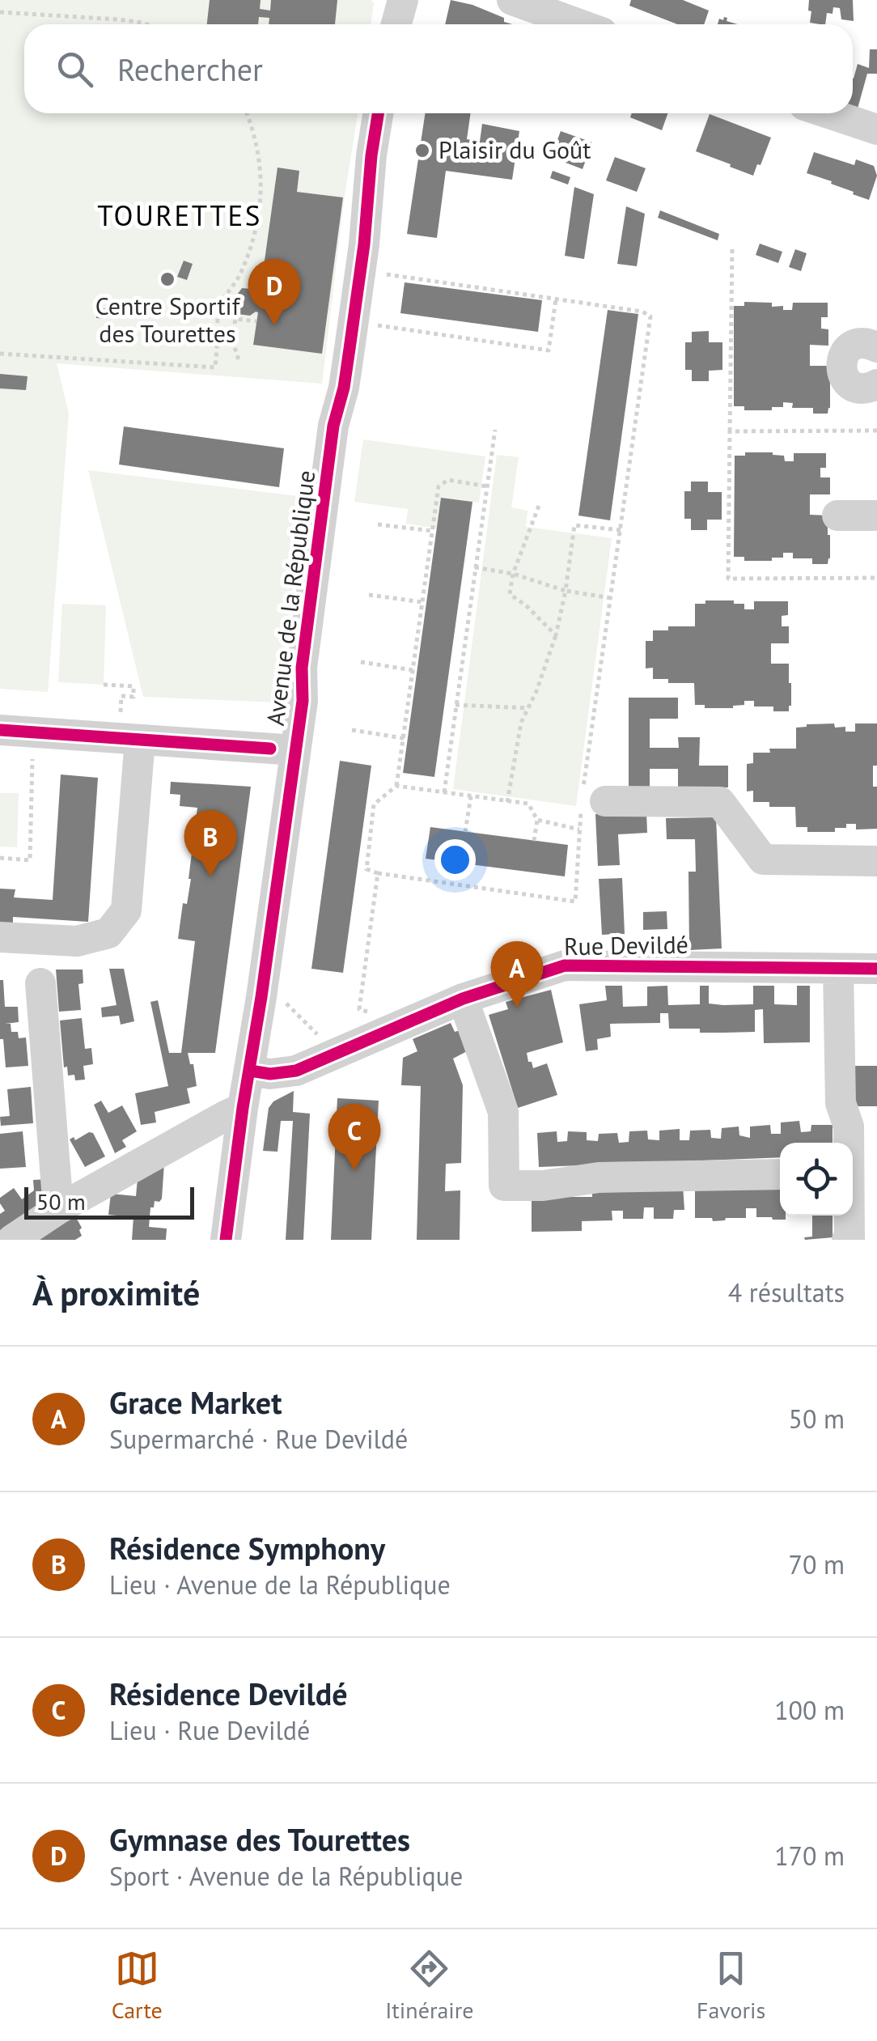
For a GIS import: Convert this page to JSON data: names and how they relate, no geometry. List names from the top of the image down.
{
  "streets": {
    "street": ["Avenue de la République", "Rue Devildé"]
  },
  "crossings": [
    ["Avenue de la République", "Rue Devildé"]
  ],
  "districts": ["TOURETTES"],
  "places": ["Plaisir du Goût", "Centre Sportif des Tourettes"],
  "scale_bar": "50 m",
  "page": {
    "search": "Rechercher",
    "pins": [
      "D",
      "B",
      "A",
      "C"
    ],
    "scale": "50 m",
    "heading": ["À proximité", "4 résultats"],
    "list": [
      {
        "mark": "A",
        "name": "Grace Market",
        "note": "Supermarché · Rue Devildé",
        "value": "50 m"
      },
      {
        "mark": "B",
        "name": "Résidence Symphony",
        "note": "Lieu · Avenue de la République",
        "value": "70 m"
      },
      {
        "mark": "C",
        "name": "Résidence Devildé",
        "note": "Lieu · Rue Devildé",
        "value": "100 m"
      },
      {
        "mark": "D",
        "name": "Gymnase des Tourettes",
        "note": "Sport · Avenue de la République",
        "value": "170 m"
      }
    ],
    "nav": ["Carte", "Itinéraire", "Favoris"]
  }
}
